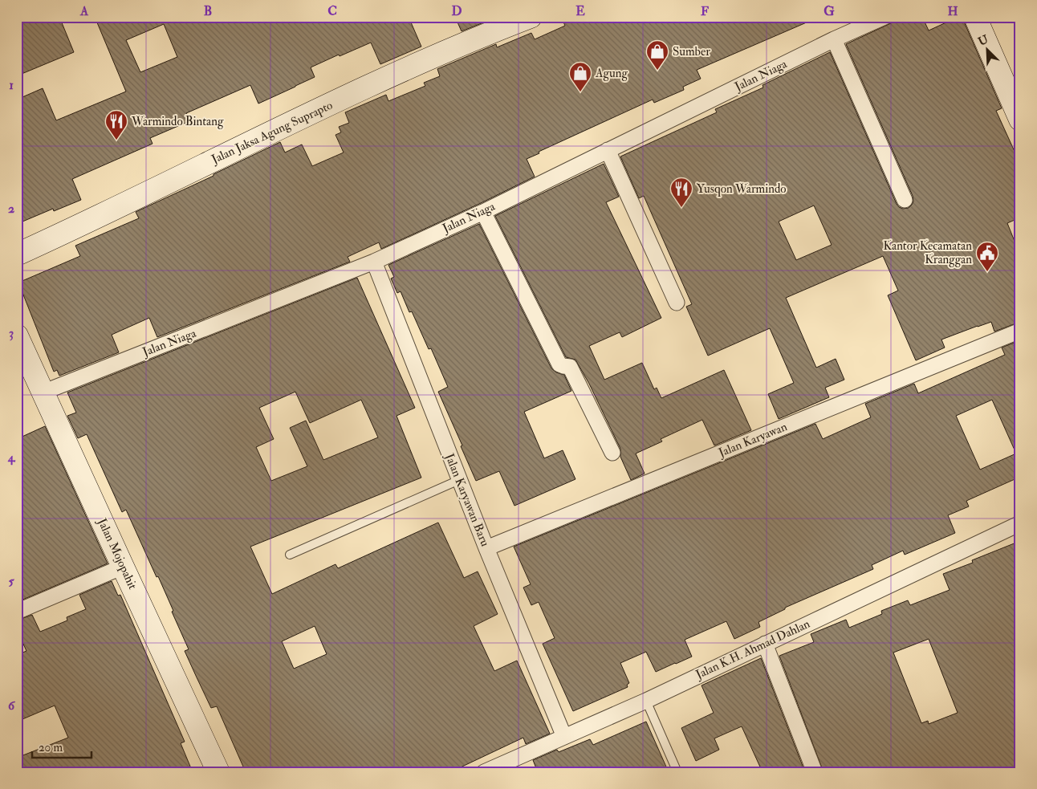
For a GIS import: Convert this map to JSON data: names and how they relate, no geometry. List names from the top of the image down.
{
  "streets": {
    "street": [
      "Jalan Niaga",
      "Jalan Jaksa Agung Suprapto",
      "Jalan Karyawan",
      "Jalan Karyawan Baru",
      "Jalan Mojopahit",
      "Jalan K.H. Ahmad Dahlan"
    ]
  },
  "crossings": [
    ["Jalan Niaga", "Jalan Karyawan Baru"],
    ["Jalan Niaga", "Jalan Mojopahit"],
    ["Jalan Karyawan", "Jalan Karyawan Baru"],
    ["Jalan Karyawan Baru", "Jalan K.H. Ahmad Dahlan"]
  ],
  "places": {
    "shop": ["Sumber", "Agung"],
    "restaurant": ["Warmindo Bintang", "Yusqon Warmindo"],
    "public building": ["Kantor Kecamatan Kranggan"]
  },
  "scale_bar": "20 m",
  "north": "top left",
  "grid": {
    "columns": [
      "A",
      "B",
      "C",
      "D",
      "E",
      "F",
      "G",
      "H"
    ],
    "rows": [
      "1",
      "2",
      "3",
      "4",
      "5",
      "6"
    ]
  }
}
